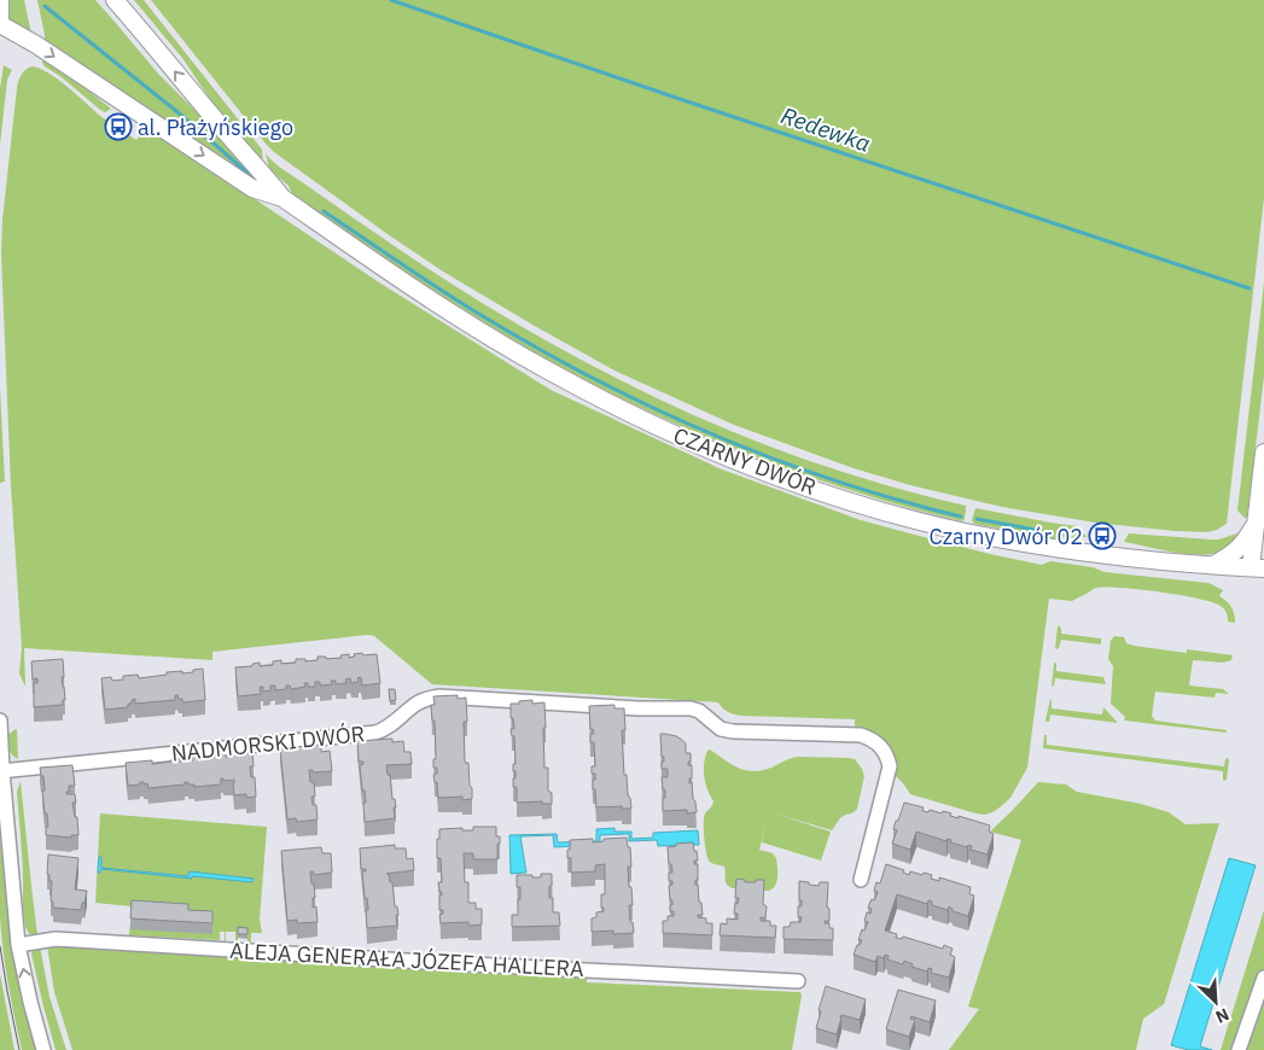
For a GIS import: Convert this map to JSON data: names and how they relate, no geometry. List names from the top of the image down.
{
  "streets": {
    "main road": ["CZARNY DWÓR"],
    "street": ["NADMORSKI DWÓR", "ALEJA GENERAŁA JÓZEFA HALLERA"]
  },
  "water": ["Redewka"],
  "places": {
    "bus stop": ["al. Płażyńskiego", "Czarny Dwór 02"]
  },
  "north": "bottom right"
}
